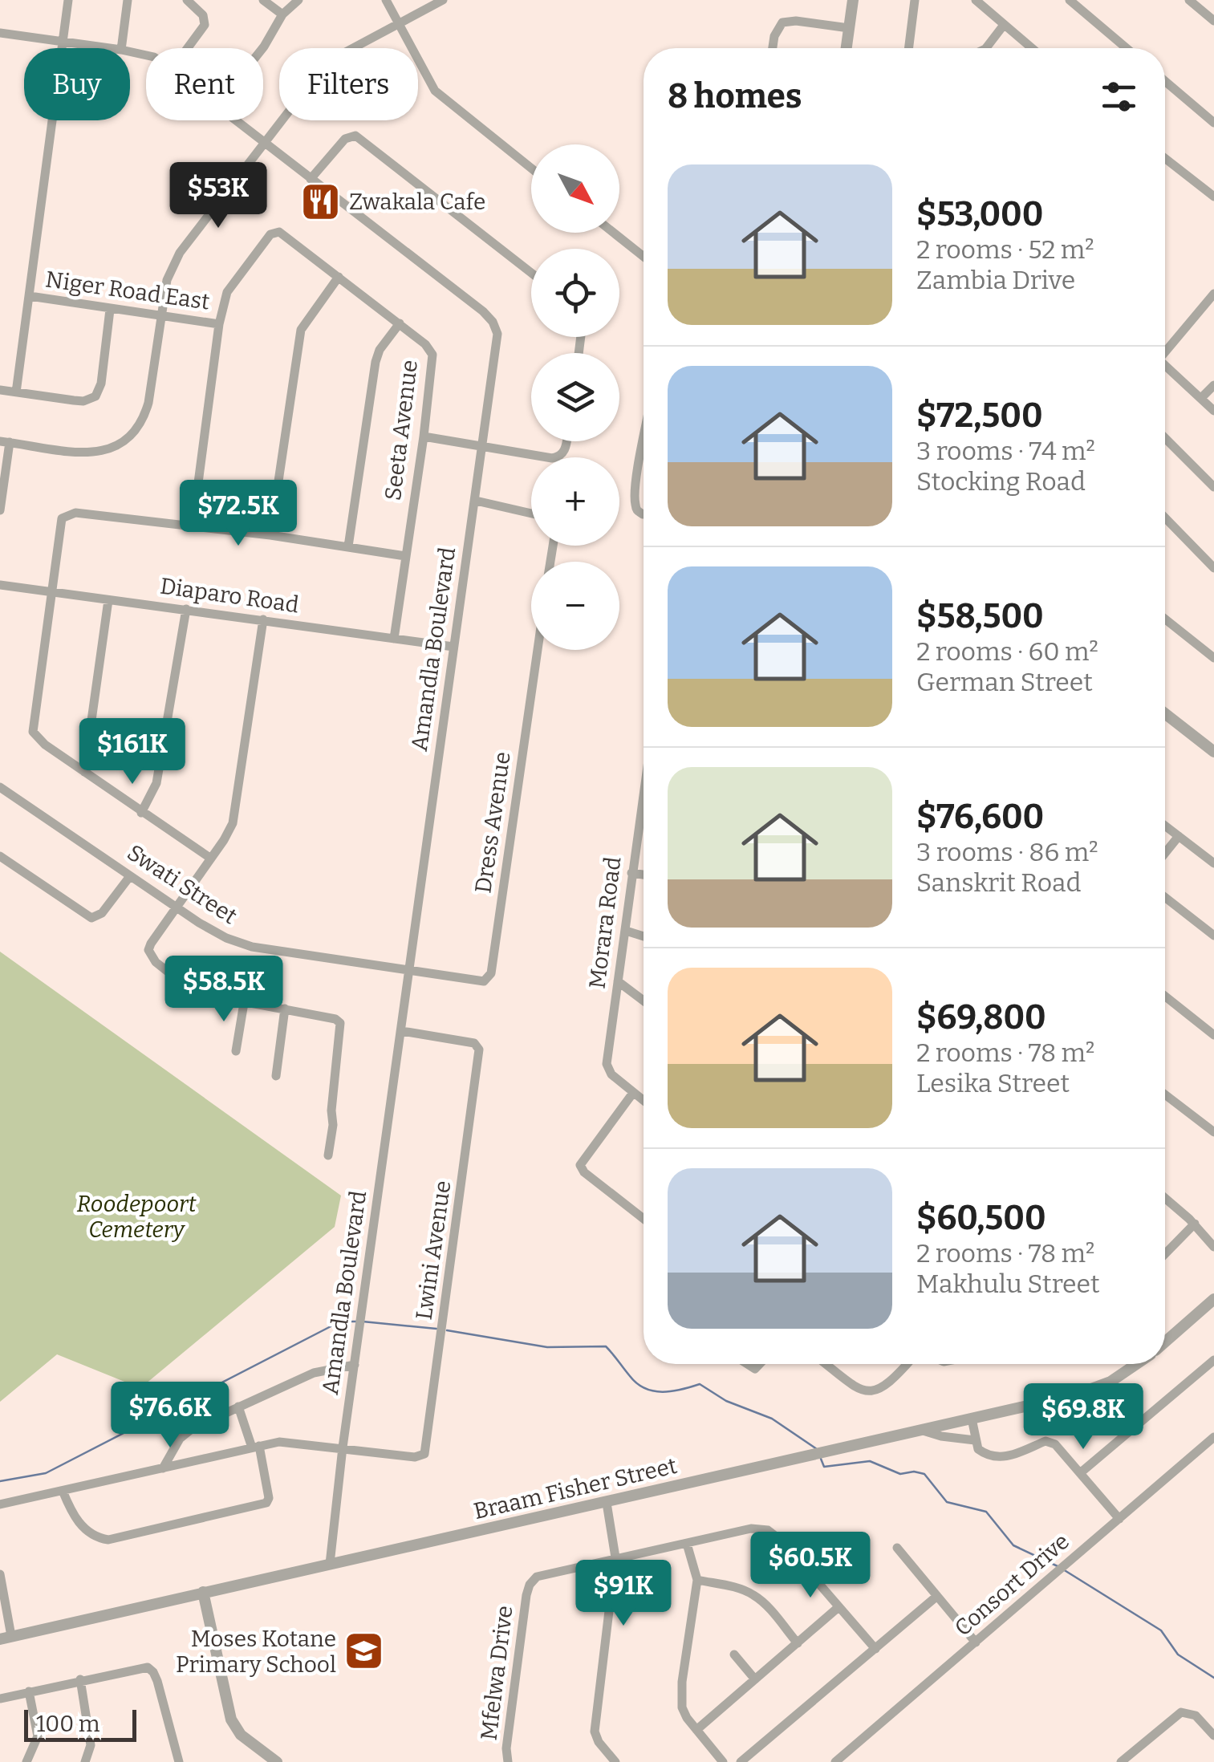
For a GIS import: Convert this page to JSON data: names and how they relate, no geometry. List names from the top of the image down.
{
  "streets": {
    "street": [
      "Niger Road East",
      "Seeta Avenue",
      "Diaparo Road",
      "Amandla Boulevard",
      "Dress Avenue",
      "Swati Street",
      "Morara Road",
      "Lwini Avenue",
      "Braam Fisher Street",
      "Consort Drive",
      "Mfelwa Drive"
    ]
  },
  "crossings": [
    ["Niger Road East", "Seeta Avenue"],
    ["Seeta Avenue", "Diaparo Road"],
    ["Diaparo Road", "Amandla Boulevard"],
    ["Amandla Boulevard", "Dress Avenue"],
    ["Amandla Boulevard", "Swati Street"],
    ["Amandla Boulevard", "Lwini Avenue"],
    ["Amandla Boulevard", "Braam Fisher Street"],
    ["Dress Avenue", "Swati Street"]
  ],
  "parks": ["Roodepoort Cemetery"],
  "places": {
    "restaurant": ["Zwakala Cafe"],
    "school or university": ["Moses Kotane Primary School"]
  },
  "scale_bar": "100 m",
  "north": "bottom right",
  "page": {
    "chip": ["Buy", "Rent", "Filters"],
    "heading": "8 homes",
    "map_buttons": ["+", "−"],
    "list": [
      {
        "name": "$53,000",
        "note": "2 rooms · 52 m² · Zambia Drive"
      },
      {
        "name": "$72,500",
        "note": "3 rooms · 74 m² · Stocking Road"
      },
      {
        "name": "$58,500",
        "note": "2 rooms · 60 m² · German Street"
      },
      {
        "name": "$76,600",
        "note": "3 rooms · 86 m² · Sanskrit Road"
      },
      {
        "name": "$69,800",
        "note": "2 rooms · 78 m² · Lesika Street"
      },
      {
        "name": "$60,500",
        "note": "2 rooms · 78 m² · Makhulu Street"
      }
    ],
    "price": [
      "$53K",
      "$72.5K",
      "$161K",
      "$58.5K",
      "$76.6K",
      "$69.8K",
      "$60.5K",
      "$91K"
    ],
    "scale": "100 m"
  }
}
